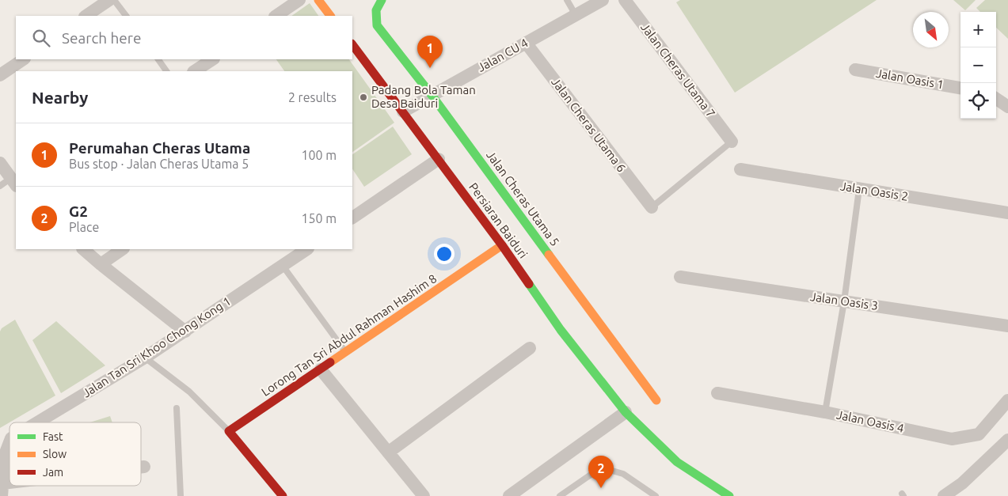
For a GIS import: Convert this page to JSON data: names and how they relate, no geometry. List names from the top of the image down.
{
  "streets": {
    "street": [
      "Jalan CU 4",
      "Jalan Cheras Utama 7",
      "Jalan Oasis 1",
      "Jalan Cheras Utama 6",
      "Jalan Oasis 2",
      "Jalan Cheras Utama 5",
      "Persiaran Baiduri",
      "Jalan Oasis 3",
      "Lorong Tan Sri Abdul Rahman Hashim 8",
      "Jalan Tan Sri Khoo Chong Kong 1",
      "Jalan Oasis 4"
    ]
  },
  "crossings": [
    ["Jalan CU 4", "Jalan Cheras Utama 6"],
    ["Jalan CU 4", "Jalan Cheras Utama 5"],
    ["Jalan CU 4", "Persiaran Baiduri"],
    ["Persiaran Baiduri", "Lorong Tan Sri Abdul Rahman Hashim 8"]
  ],
  "places": ["Padang Bola Taman Desa Baiduri"],
  "legend": ["Fast", "Slow", "Jam"],
  "north": "bottom right",
  "page": {
    "map_buttons": ["+", "−"],
    "search": "Search here",
    "pins": ["1", "2"],
    "heading": ["Nearby", "2 results"],
    "list": [
      {
        "mark": "1",
        "name": "Perumahan Cheras Utama",
        "note": "Bus stop · Jalan Cheras Utama 5",
        "value": "100 m"
      },
      {
        "mark": "2",
        "name": "G2",
        "note": "Place",
        "value": "150 m"
      }
    ]
  }
}
